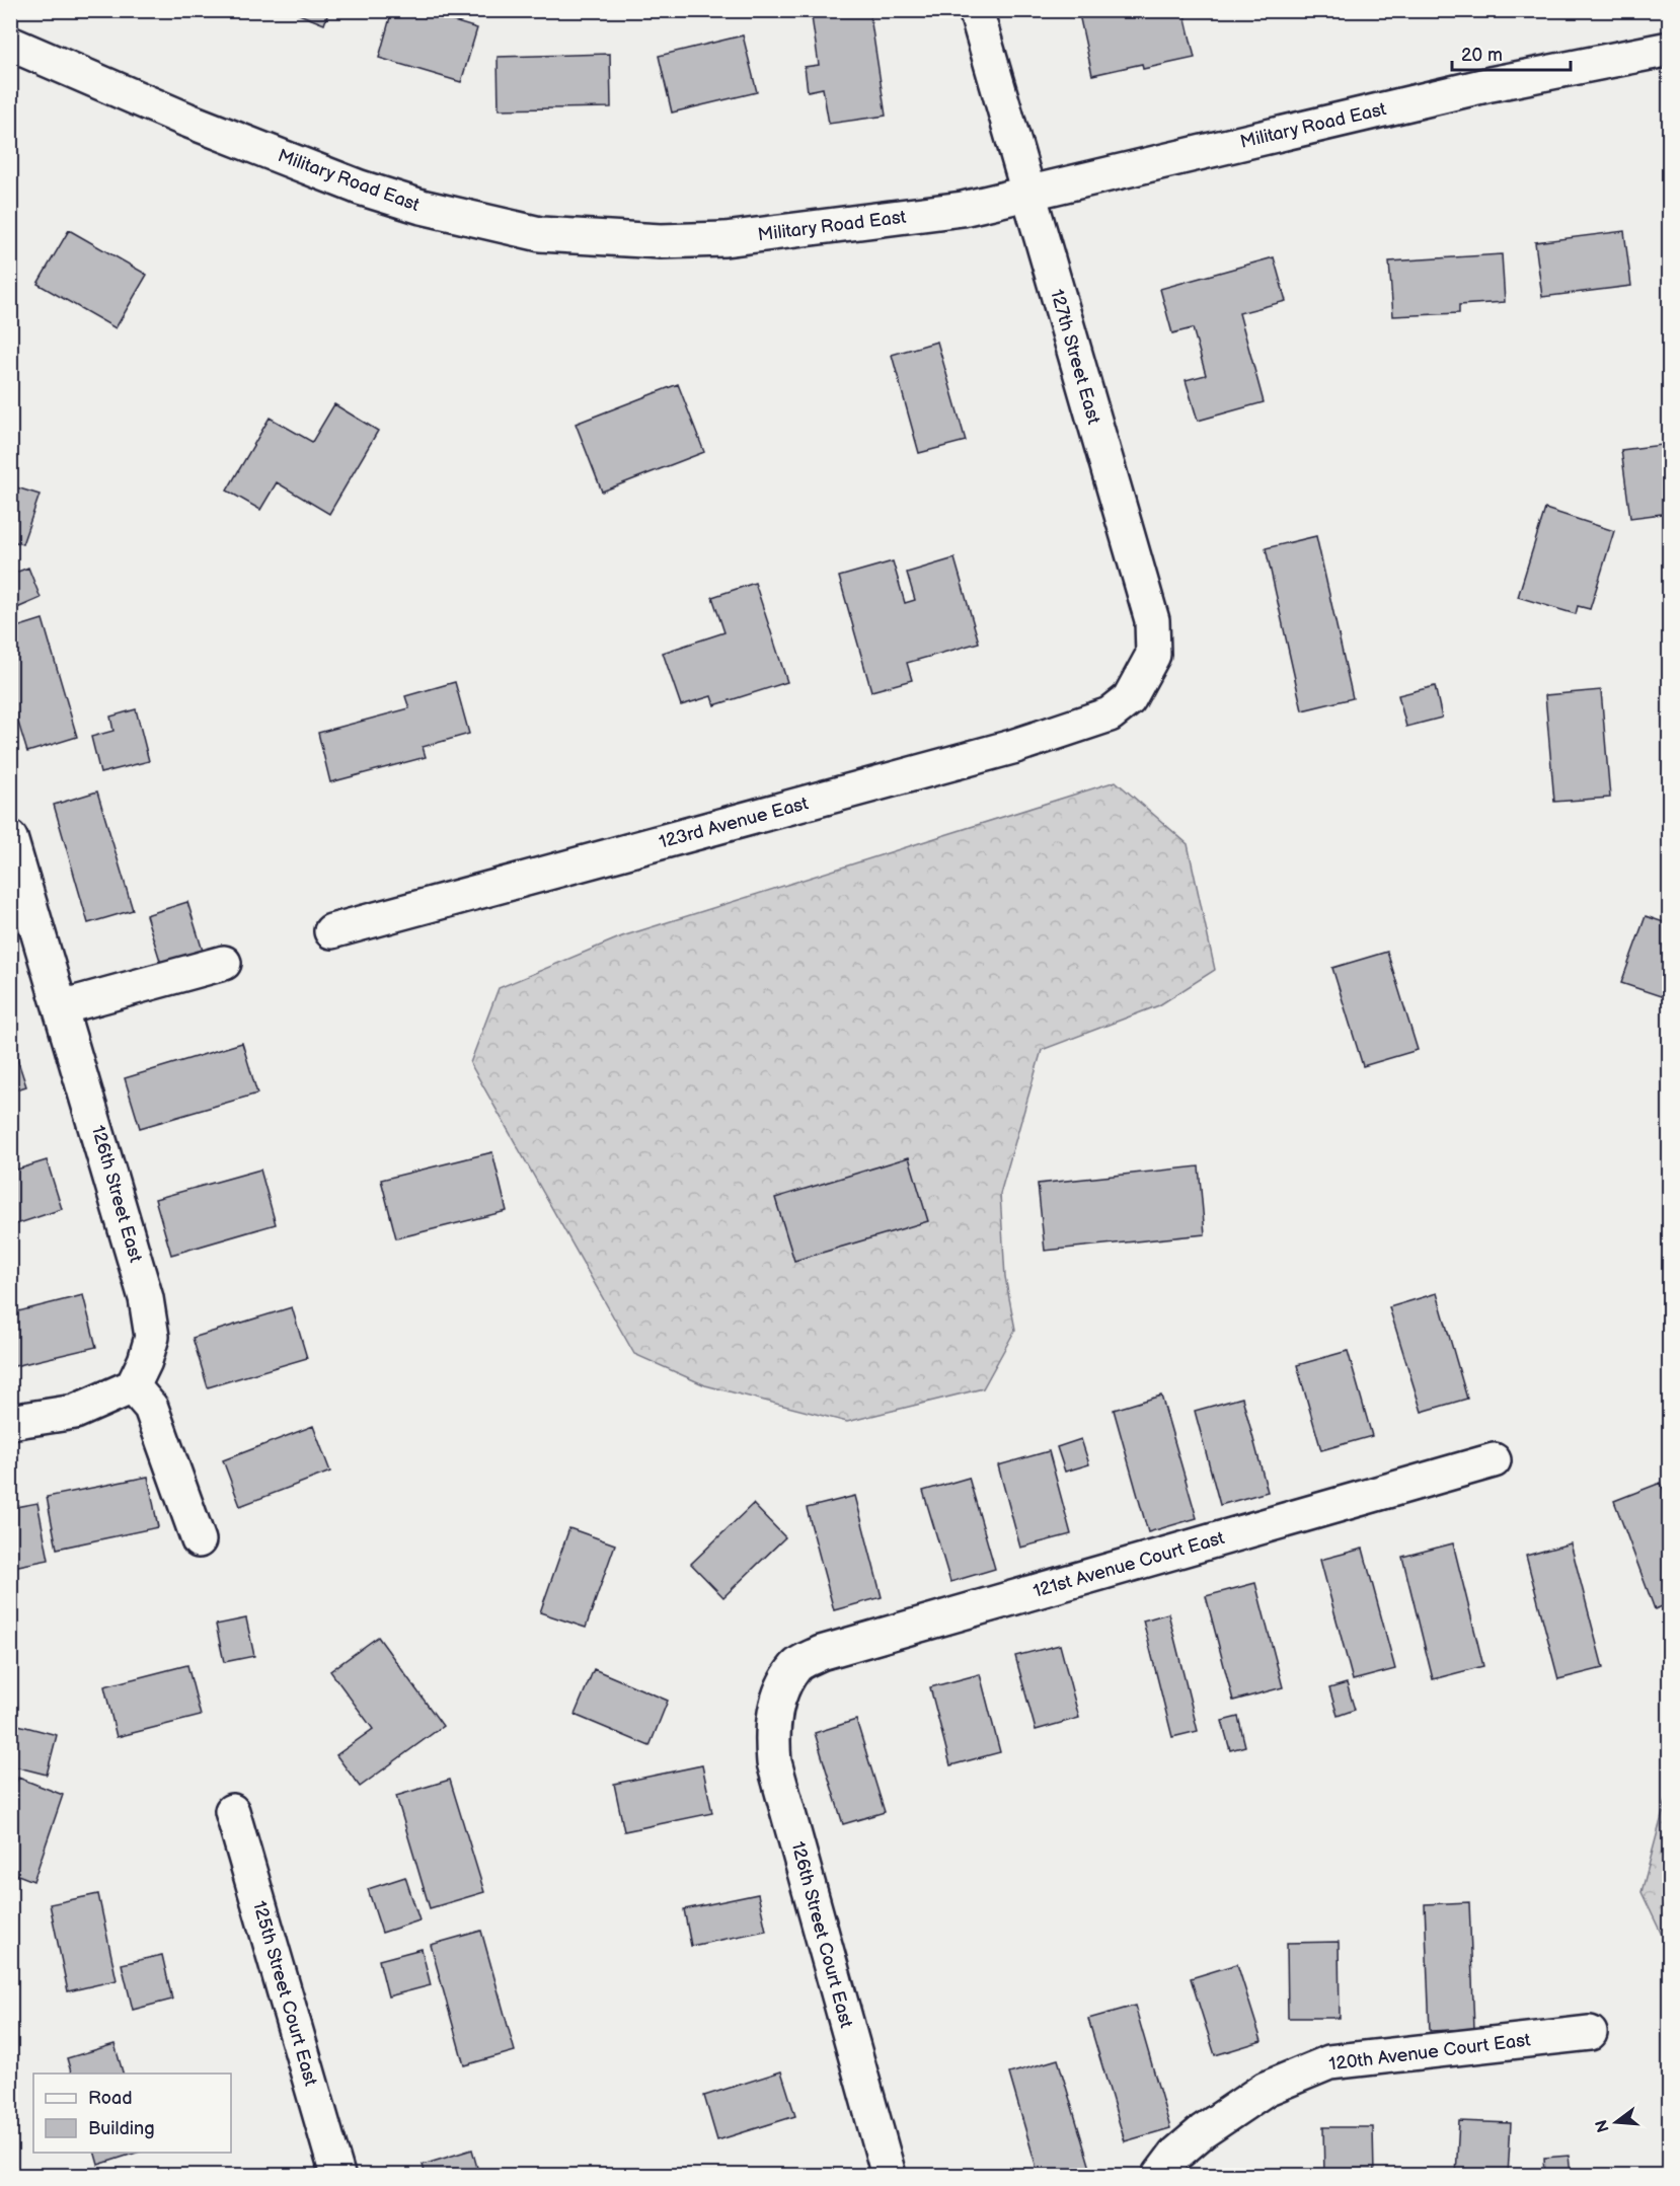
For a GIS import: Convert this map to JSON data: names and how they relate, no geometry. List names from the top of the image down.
{
  "streets": {
    "street": [
      "Military Road East",
      "127th Street East",
      "123rd Avenue East",
      "126th Street East",
      "121st Avenue Court East",
      "126th Street Court East",
      "125th Street Court East",
      "120th Avenue Court East"
    ]
  },
  "crossings": [
    ["Military Road East", "127th Street East"],
    ["127th Street East", "123rd Avenue East"],
    ["121st Avenue Court East", "126th Street Court East"]
  ],
  "legend": ["Road", "Building"],
  "scale_bar": "20 m",
  "north": "left"
}
